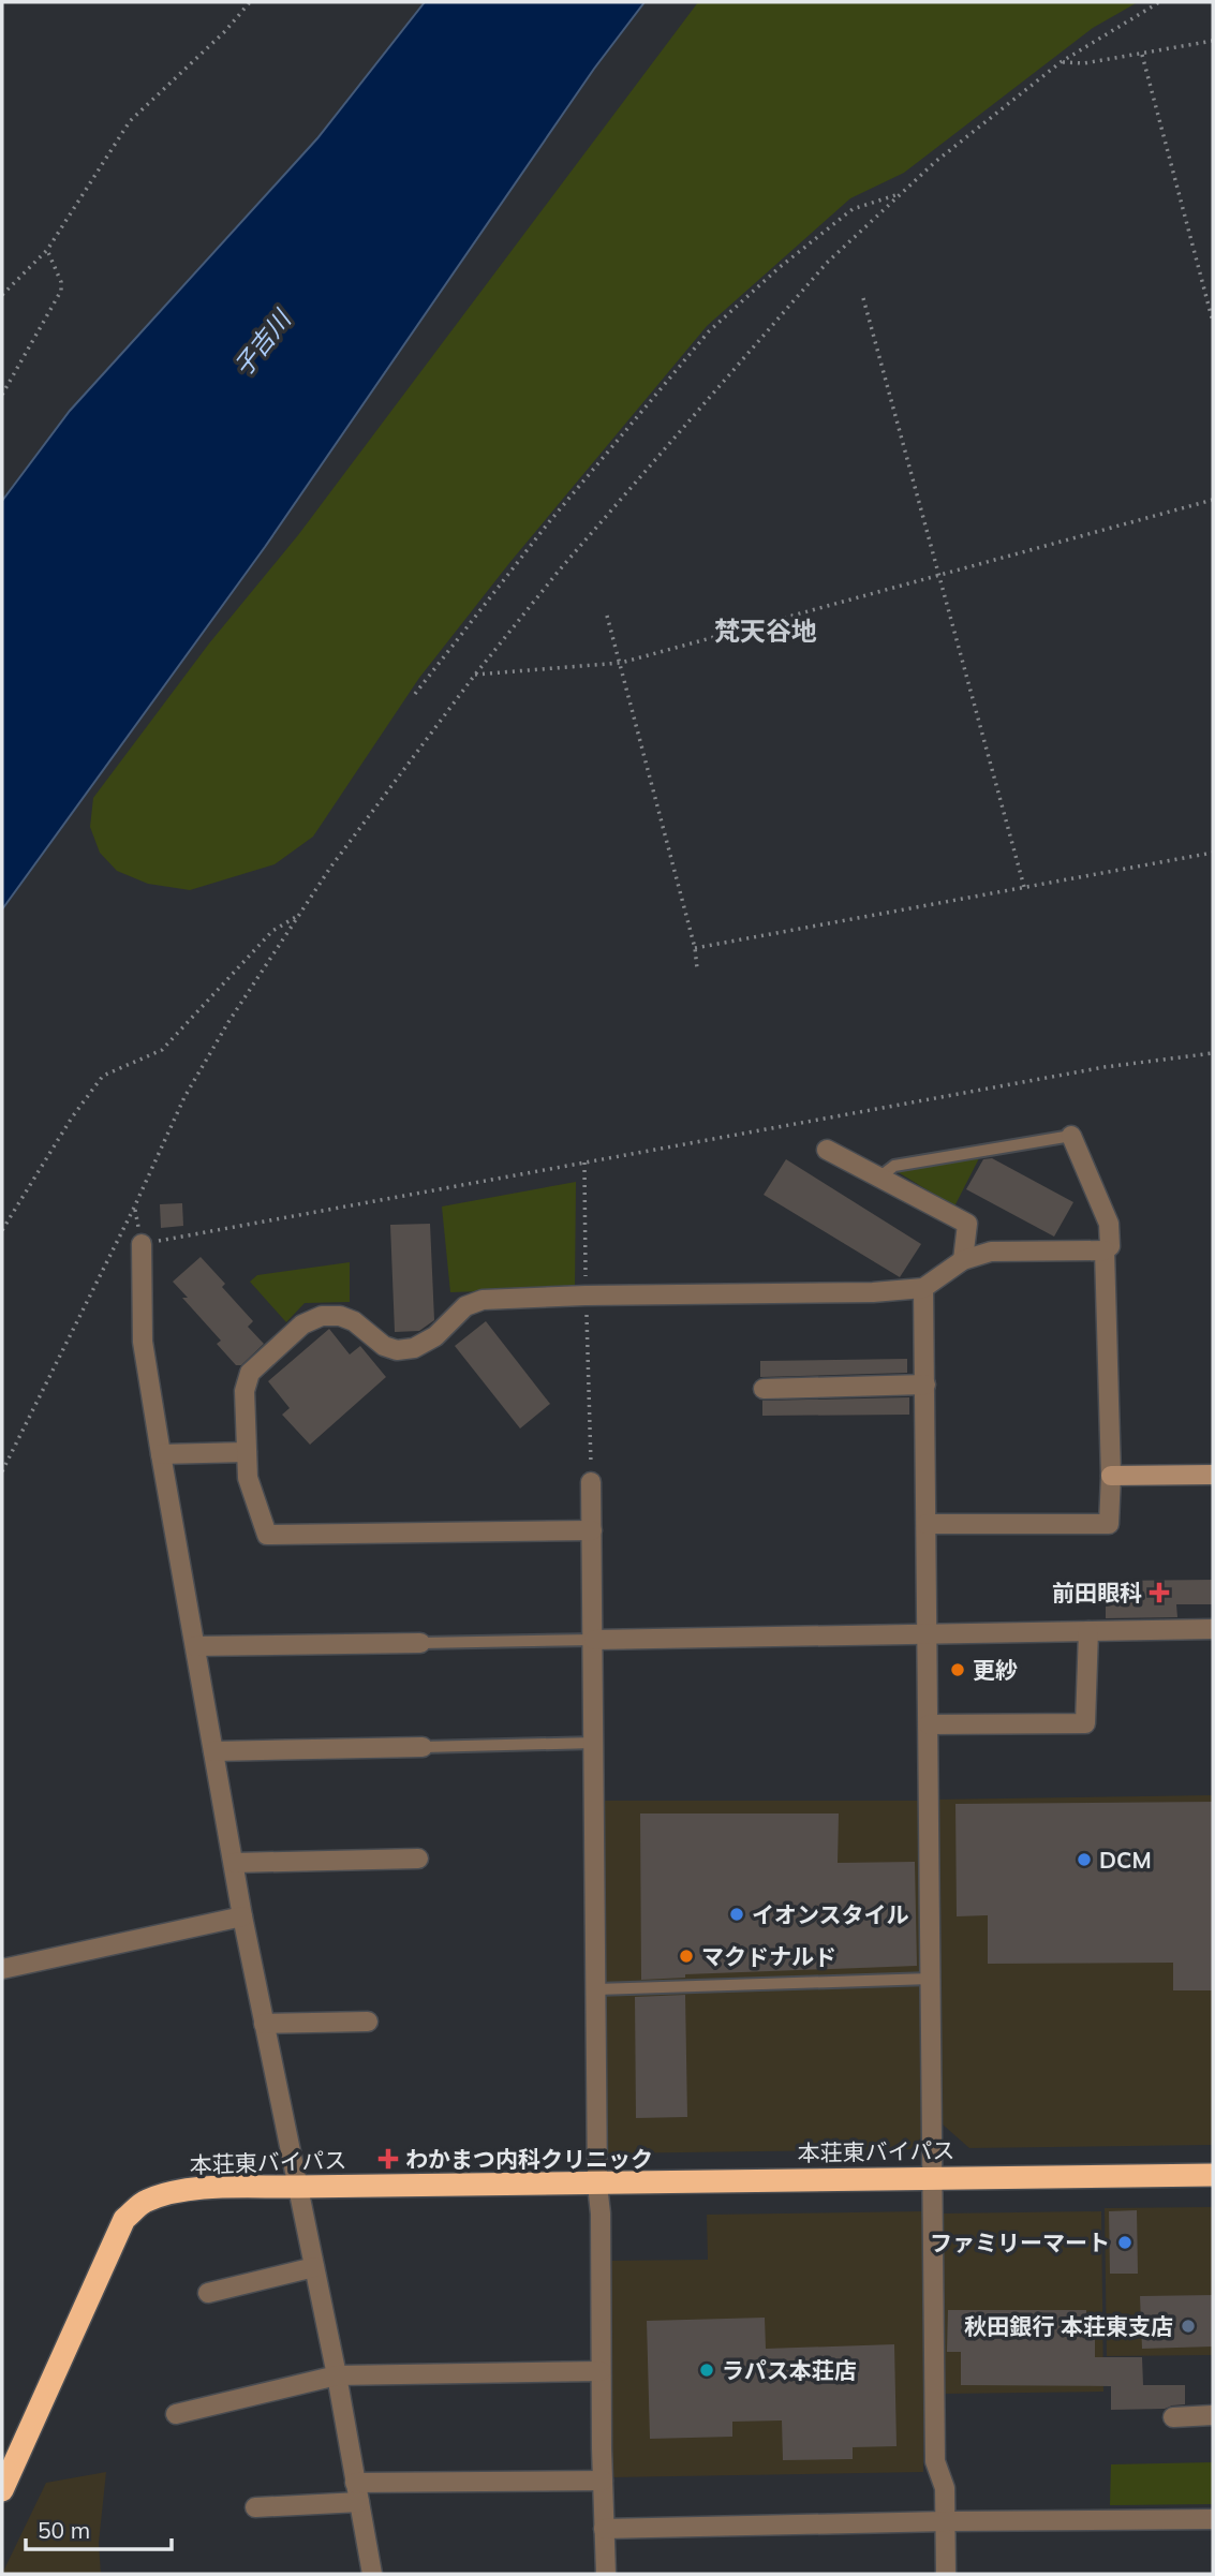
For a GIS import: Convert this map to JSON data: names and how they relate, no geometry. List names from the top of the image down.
{
  "streets": {
    "highway": ["本荘東バイパス"]
  },
  "districts": ["梵天谷地"],
  "water": ["子吉川"],
  "places": {
    "health": ["前田眼科", "わかまつ内科クリニック"],
    "other": [
      "更紗",
      "DCM",
      "イオンスタイル",
      "マクドナルド",
      "ファミリーマート",
      "秋田銀行 本荘東支店",
      "ラパス本荘店"
    ]
  },
  "scale_bar": "50 m"
}
